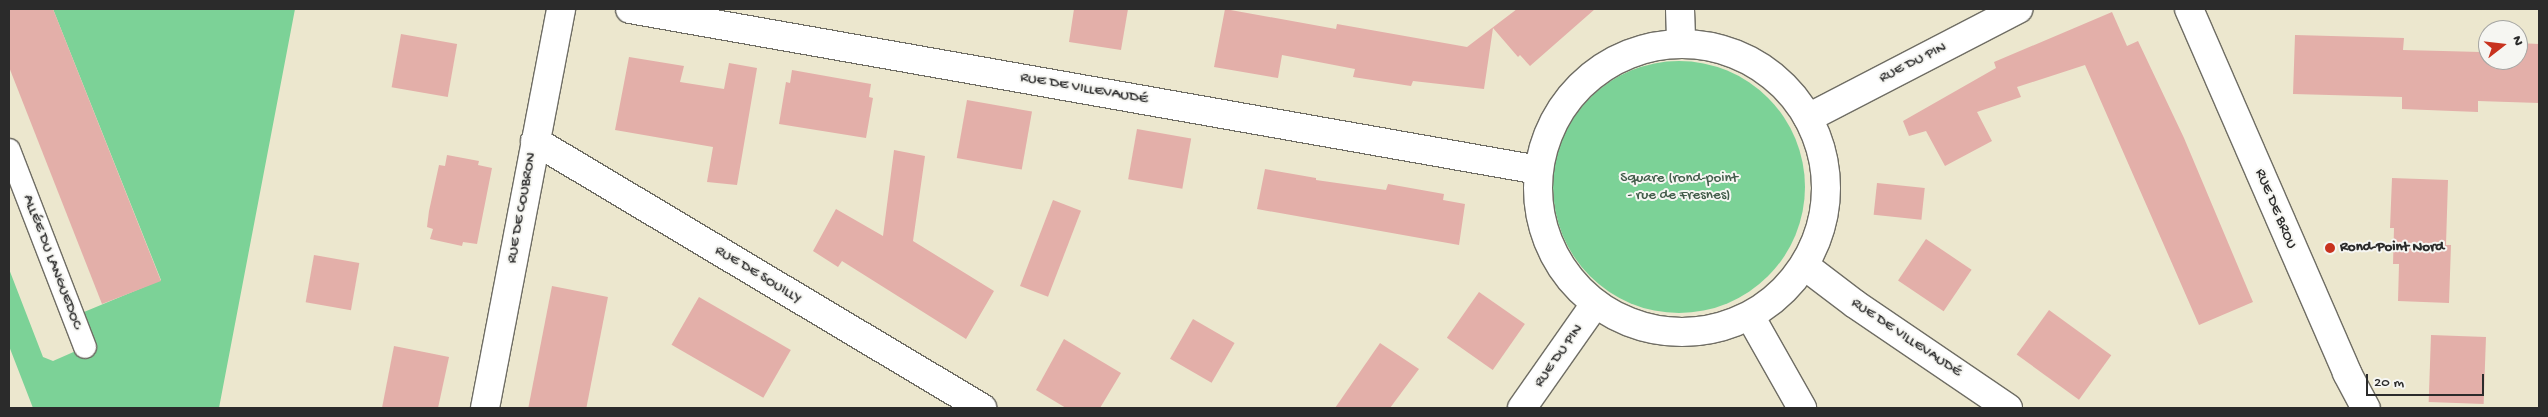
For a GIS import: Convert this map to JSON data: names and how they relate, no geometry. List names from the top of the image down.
{
  "streets": {
    "street": [
      "RUE DU PIN",
      "RUE DE VILLEVAUDÉ",
      "RUE DE COUBRON",
      "RUE DE BROU",
      "RUE DE SOUILLY"
    ],
    "lane": ["ALLÉE DU LANGUEDOC"]
  },
  "crossings": [
    ["RUE DE COUBRON", "RUE DE SOUILLY"]
  ],
  "parks": ["Square (rond-point - rue de Fresnes)"],
  "places": ["Rond-Point Nord"],
  "scale_bar": "20 m",
  "north": "right"
}
